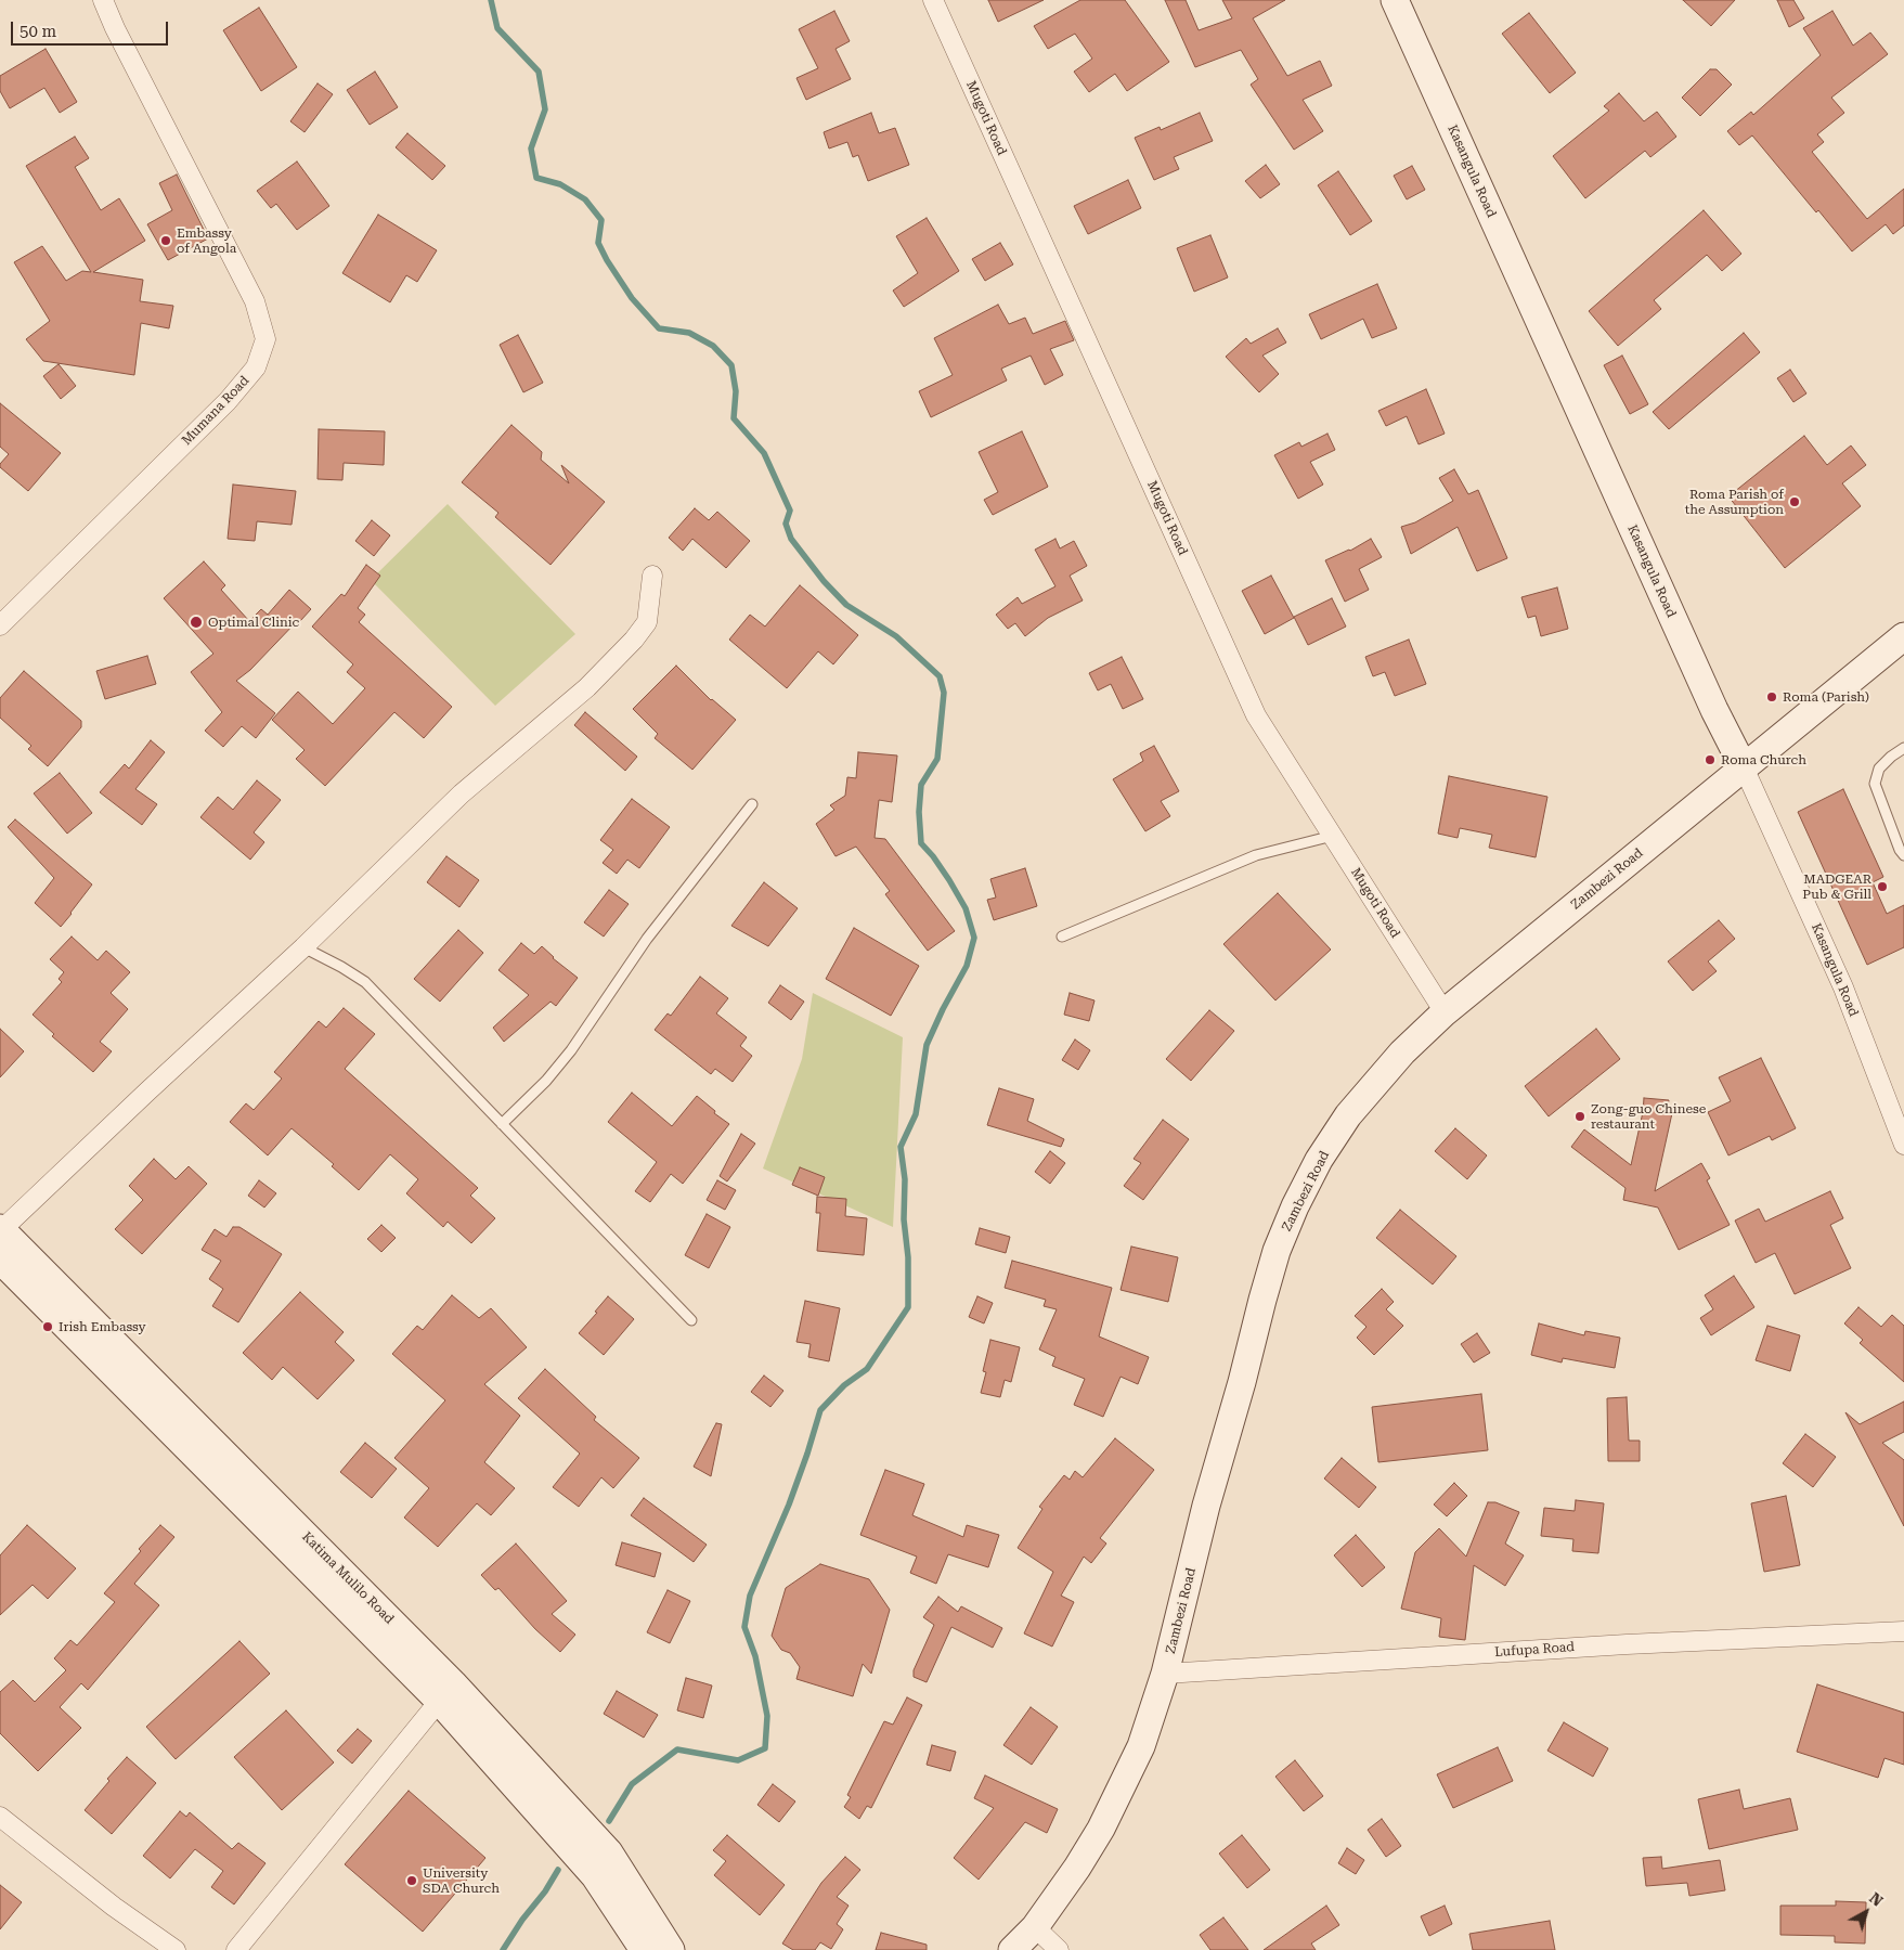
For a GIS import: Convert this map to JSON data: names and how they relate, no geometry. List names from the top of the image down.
{
  "streets": {
    "main road": ["Kasangula Road", "Zambezi Road", "Katima Mulilo Road"],
    "street": ["Mugoti Road", "Mumana Road", "Lufupa Road"]
  },
  "crossings": [
    ["Mugoti Road", "Zambezi Road"],
    ["Kasangula Road", "Zambezi Road"],
    ["Zambezi Road", "Lufupa Road"]
  ],
  "places": [
    "Embassy of Angola",
    "Roma Parish of the Assumption",
    "Optimal Clinic",
    "Roma (Parish)",
    "Roma Church",
    "MADGEAR Pub & Grill",
    "Zong-guo Chinese restaurant",
    "Irish Embassy",
    "University SDA Church"
  ],
  "scale_bar": "50 m",
  "north": "top right"
}
